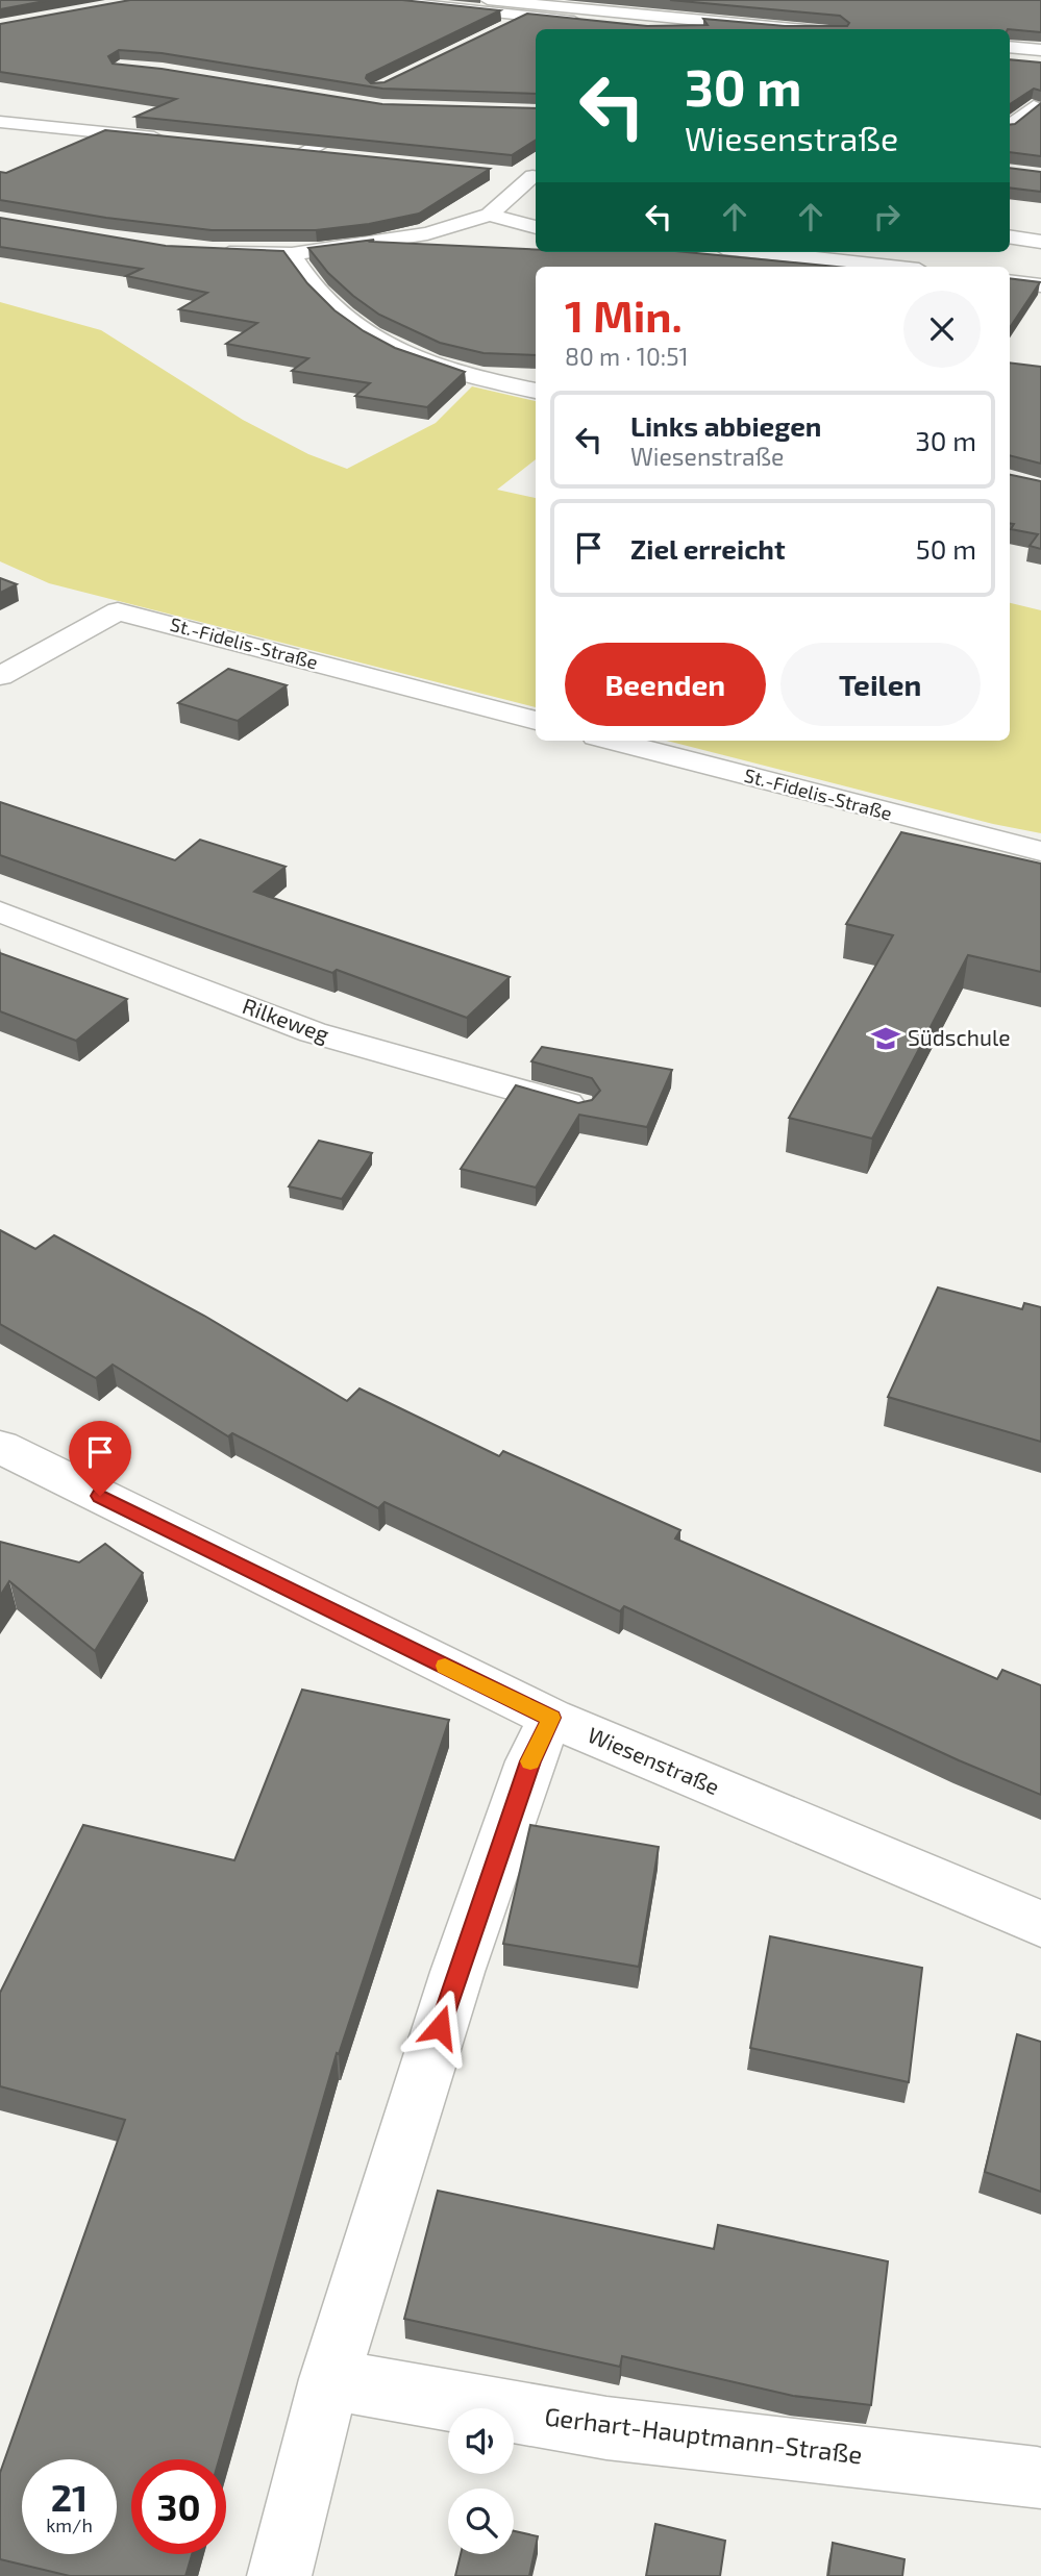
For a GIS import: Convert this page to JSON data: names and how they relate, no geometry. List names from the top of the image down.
{
  "streets": {
    "street": [
      "St.-Fidelis-Straße",
      "Rilkeweg",
      "Wiesenstraße",
      "Gerhart-Hauptmann-Straße"
    ]
  },
  "places": {
    "school or university": ["Südschule"]
  },
  "page": {
    "turn": ["30 m", "Wiesenstraße"],
    "heading": ["1 Min.", "80 m · 10:51"],
    "list": [
      {
        "name": "Links abbiegen",
        "note": "Wiesenstraße",
        "value": "30 m"
      },
      {
        "name": "Ziel erreicht",
        "value": "50 m"
      }
    ],
    "buttons": ["Beenden", "Teilen"],
    "speed": "21 km/h",
    "limit": "30"
  }
}
